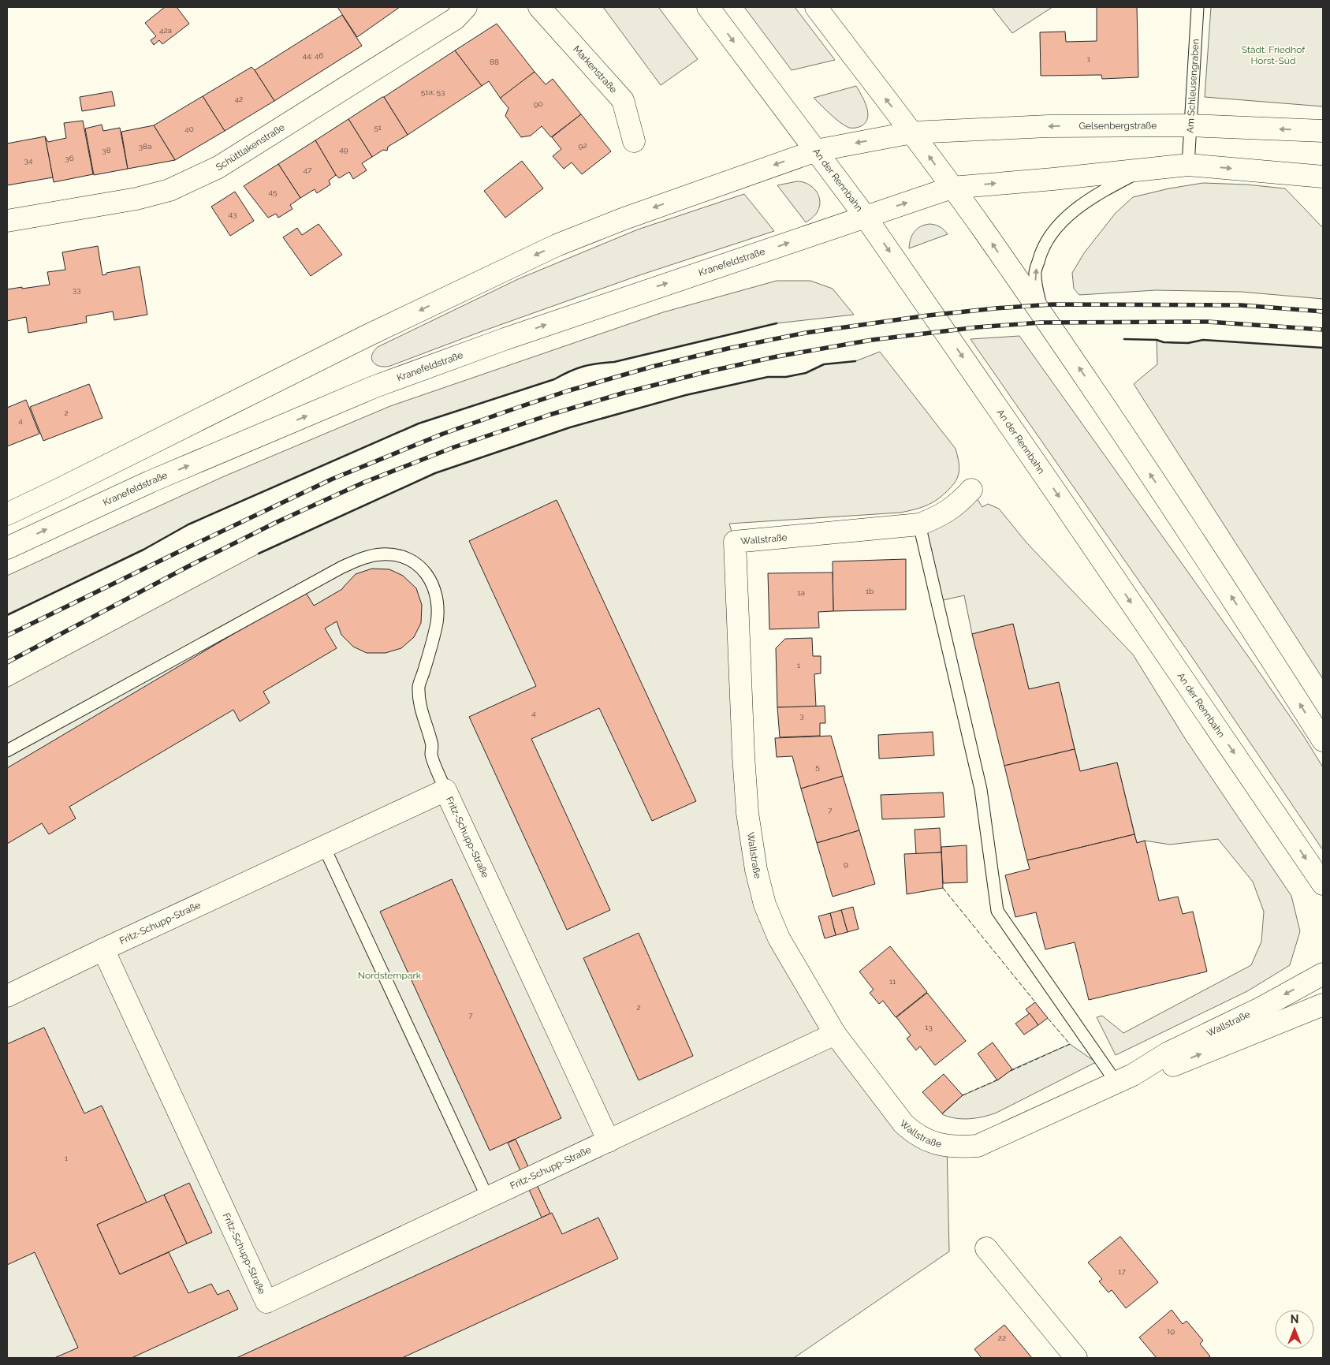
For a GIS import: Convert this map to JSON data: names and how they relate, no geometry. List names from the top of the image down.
{
  "streets": {
    "street": [
      "Markenstraße",
      "Gelsenbergstraße",
      "Schüttlakenstraße",
      "An der Rennbahn",
      "Kranefeldstraße",
      "Wallstraße",
      "Fritz-Schupp-Straße"
    ],
    "lane": ["Am Schleusengraben"]
  },
  "crossings": [
    ["Am Schleusengraben", "Gelsenbergstraße"],
    ["Gelsenbergstraße", "An der Rennbahn"],
    ["An der Rennbahn", "Kranefeldstraße"],
    ["Wallstraße", "Fritz-Schupp-Straße"]
  ],
  "parks": ["Städt. Friedhof Horst-Süd", "Nordsternpark"],
  "house_numbers": [
    "42a",
    "44; 46",
    "1",
    "88",
    "51a; 53",
    "42",
    "90",
    "51",
    "40",
    "92",
    "38a",
    "49",
    "38",
    "36",
    "34",
    "47",
    "45",
    "43",
    "33",
    "2",
    "4",
    "1b",
    "1a",
    "1",
    "4",
    "3",
    "5",
    "7",
    "9",
    "11",
    "2",
    "7",
    "13",
    "1",
    "17",
    "19",
    "22"
  ],
  "north": "top"
}
